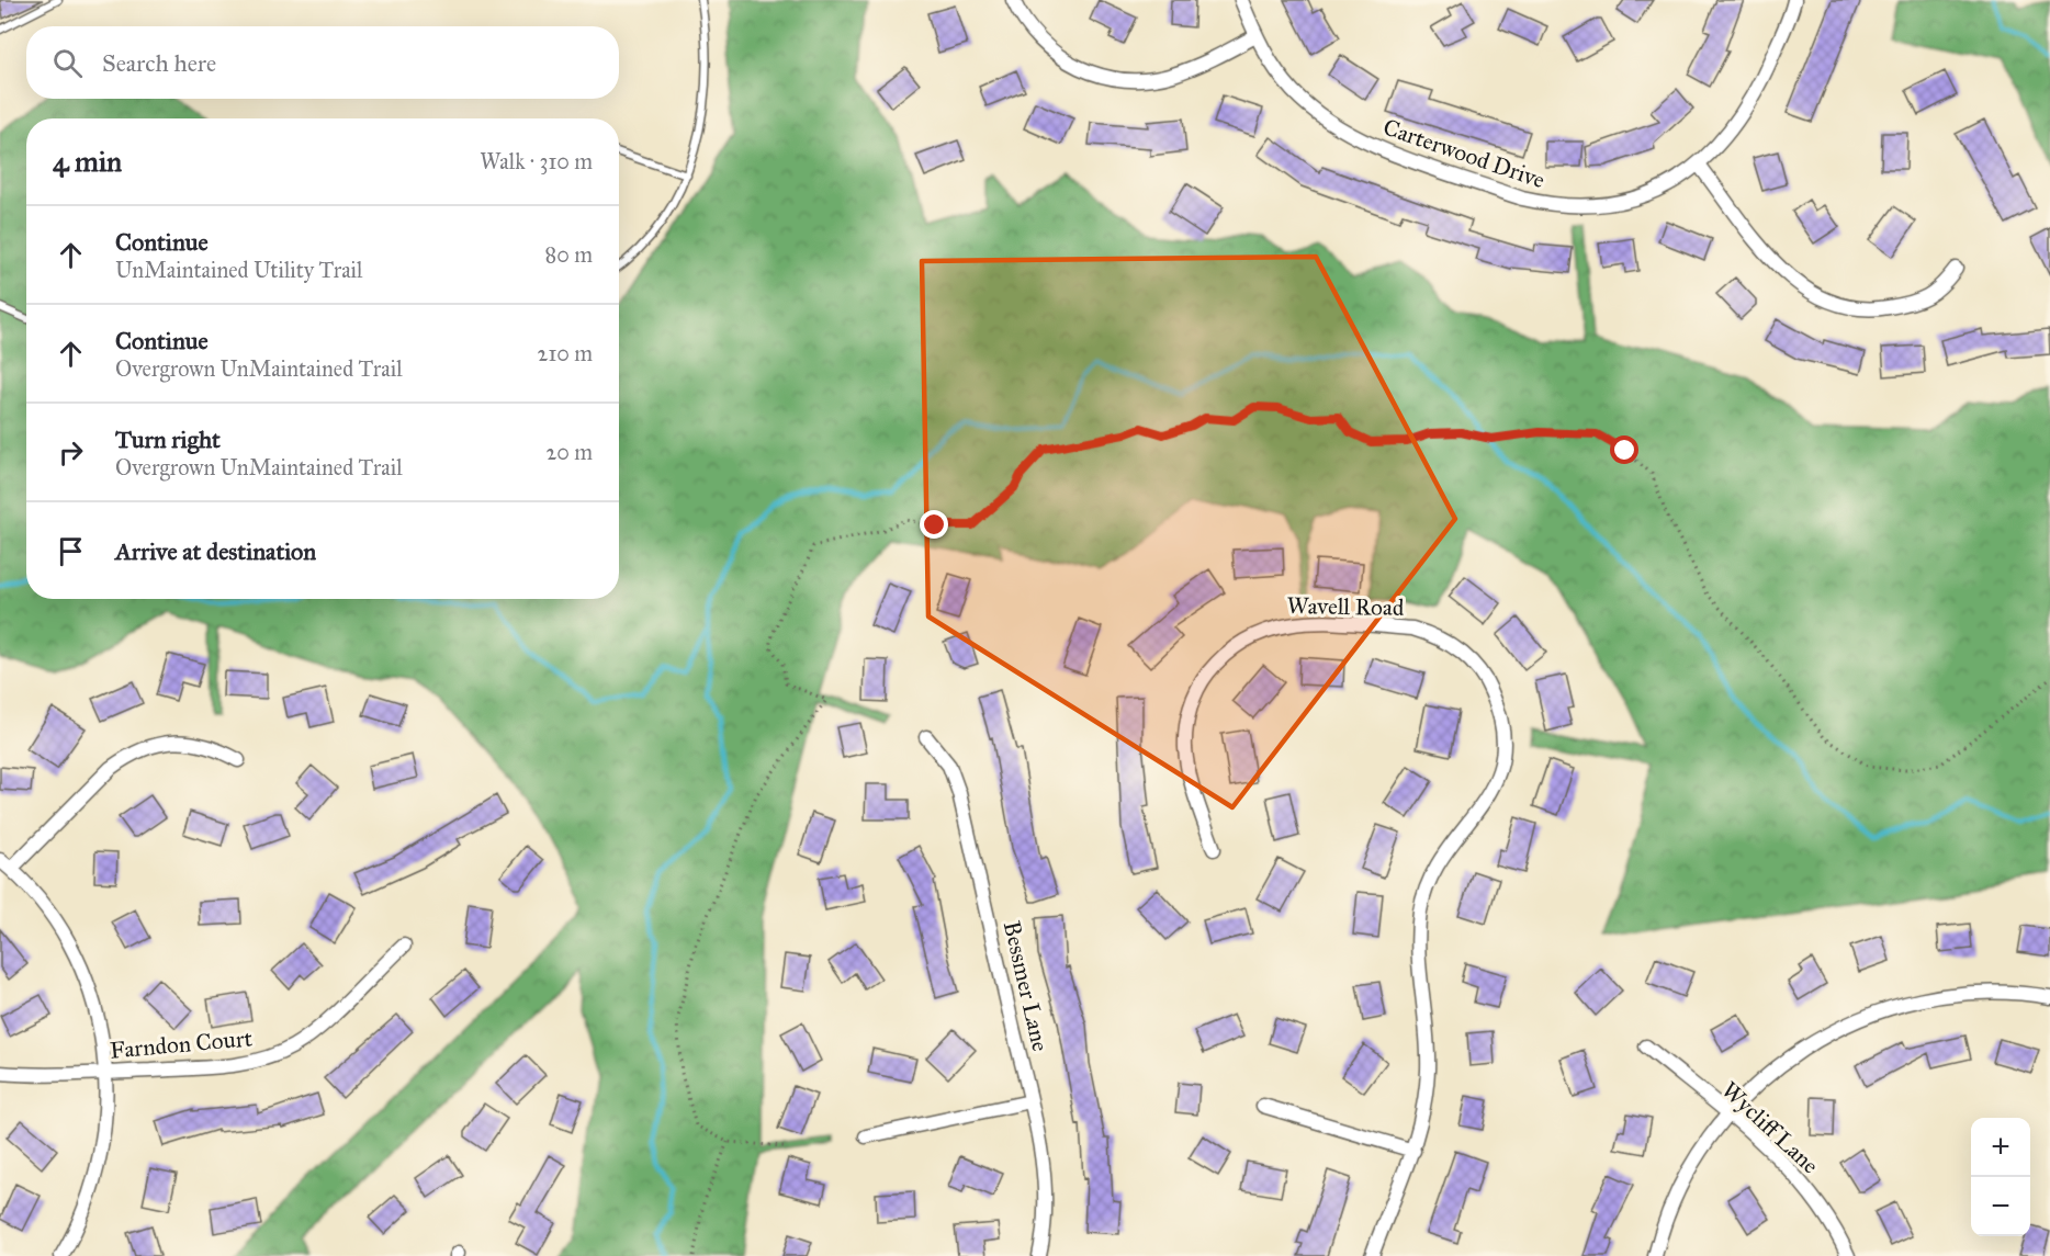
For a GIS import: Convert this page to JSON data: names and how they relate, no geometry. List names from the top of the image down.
{
  "streets": {
    "street": [
      "Carterwood Drive",
      "Wavell Road",
      "Bessmer Lane",
      "Farndon Court",
      "Wycliff Lane"
    ]
  },
  "page": {
    "search": "Search here",
    "heading": ["4 min", "Walk · 310 m"],
    "list": [
      ["Continue", "UnMaintained Utility Trail", "80 m"],
      ["Continue", "Overgrown UnMaintained Trail", "210 m"],
      ["Turn right", "Overgrown UnMaintained Trail", "20 m"],
      "Arrive at destination"
    ],
    "map_buttons": ["+", "−"]
  }
}
